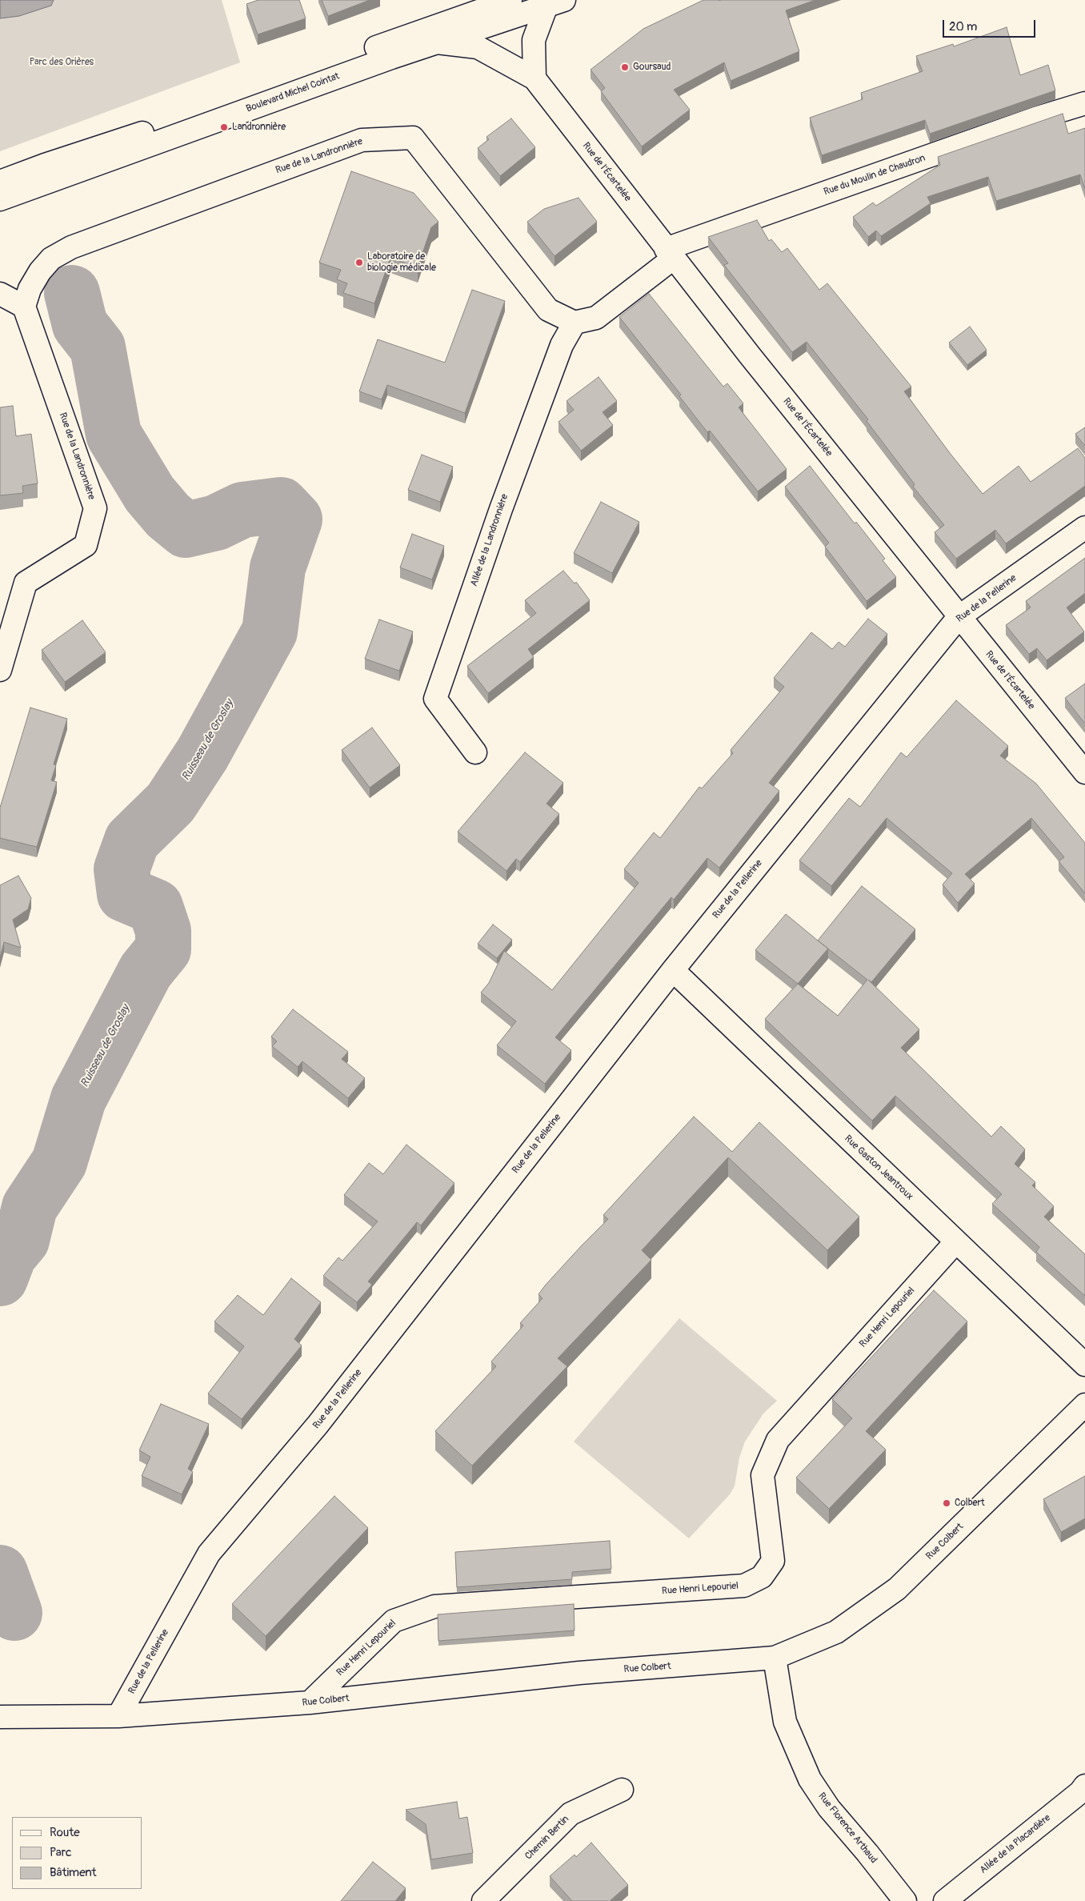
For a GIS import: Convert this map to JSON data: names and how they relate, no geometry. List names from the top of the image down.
{
  "streets": {
    "street": [
      "Boulevard Michel Cointat",
      "Rue de la Landronnière",
      "Rue de l'Écartelée",
      "Rue du Moulin de Chaudron",
      "Allée de la Landronnière",
      "Rue de la Pellerine",
      "Rue Gaston Jeantroux",
      "Rue Henri Lepouriel",
      "Rue Colbert",
      "Rue Florence Arthaud",
      "Chemin Bertin",
      "Allée de la Placardière"
    ]
  },
  "crossings": [
    ["Boulevard Michel Cointat", "Rue de l'Écartelée"],
    ["Rue de la Landronnière", "Allée de la Landronnière"],
    ["Rue de l'Écartelée", "Rue du Moulin de Chaudron"],
    ["Rue de l'Écartelée", "Rue de la Pellerine"],
    ["Rue de la Pellerine", "Rue Gaston Jeantroux"],
    ["Rue de la Pellerine", "Rue Colbert"],
    ["Rue Gaston Jeantroux", "Rue Henri Lepouriel"],
    ["Rue Henri Lepouriel", "Rue Colbert"],
    ["Rue Colbert", "Rue Florence Arthaud"]
  ],
  "water": ["Ruisseau de Groslay"],
  "parks": ["Parc des Orières"],
  "places": [
    "Goursaud",
    "Landronnière",
    "Laboratoire de biologie médicale",
    "Colbert"
  ],
  "legend": ["Route", "Parc", "Bâtiment"],
  "scale_bar": "20 m"
}
